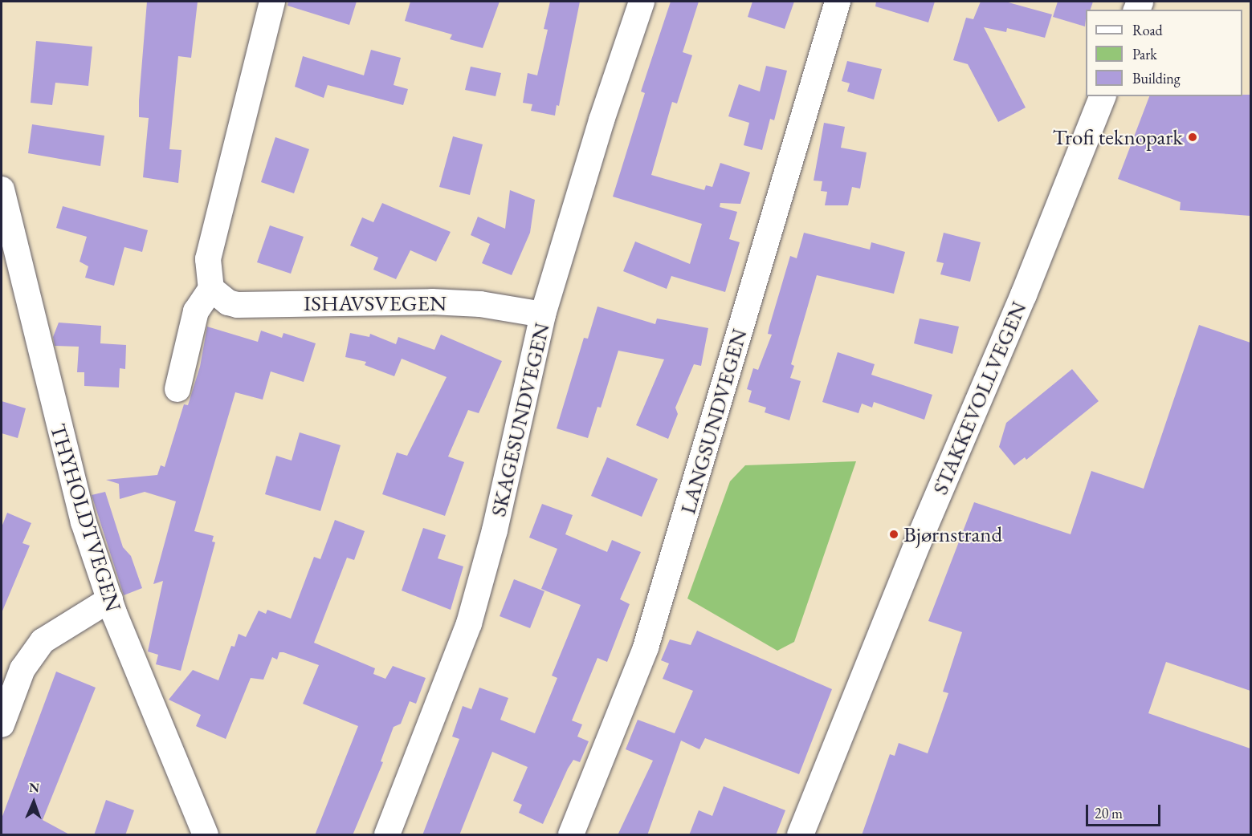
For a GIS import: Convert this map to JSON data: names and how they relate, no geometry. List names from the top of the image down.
{
  "streets": {
    "street": [
      "ISHAVSVEGEN",
      "STAKKEVOLLVEGEN",
      "SKAGESUNDVEGEN",
      "LANGSUNDVEGEN",
      "THYHOLDTVEGEN"
    ]
  },
  "crossings": [
    ["ISHAVSVEGEN", "SKAGESUNDVEGEN"]
  ],
  "places": ["Trofi teknopark", "Bjørnstrand"],
  "legend": ["Road", "Park", "Building"],
  "scale_bar": "20 m",
  "north": "top"
}
